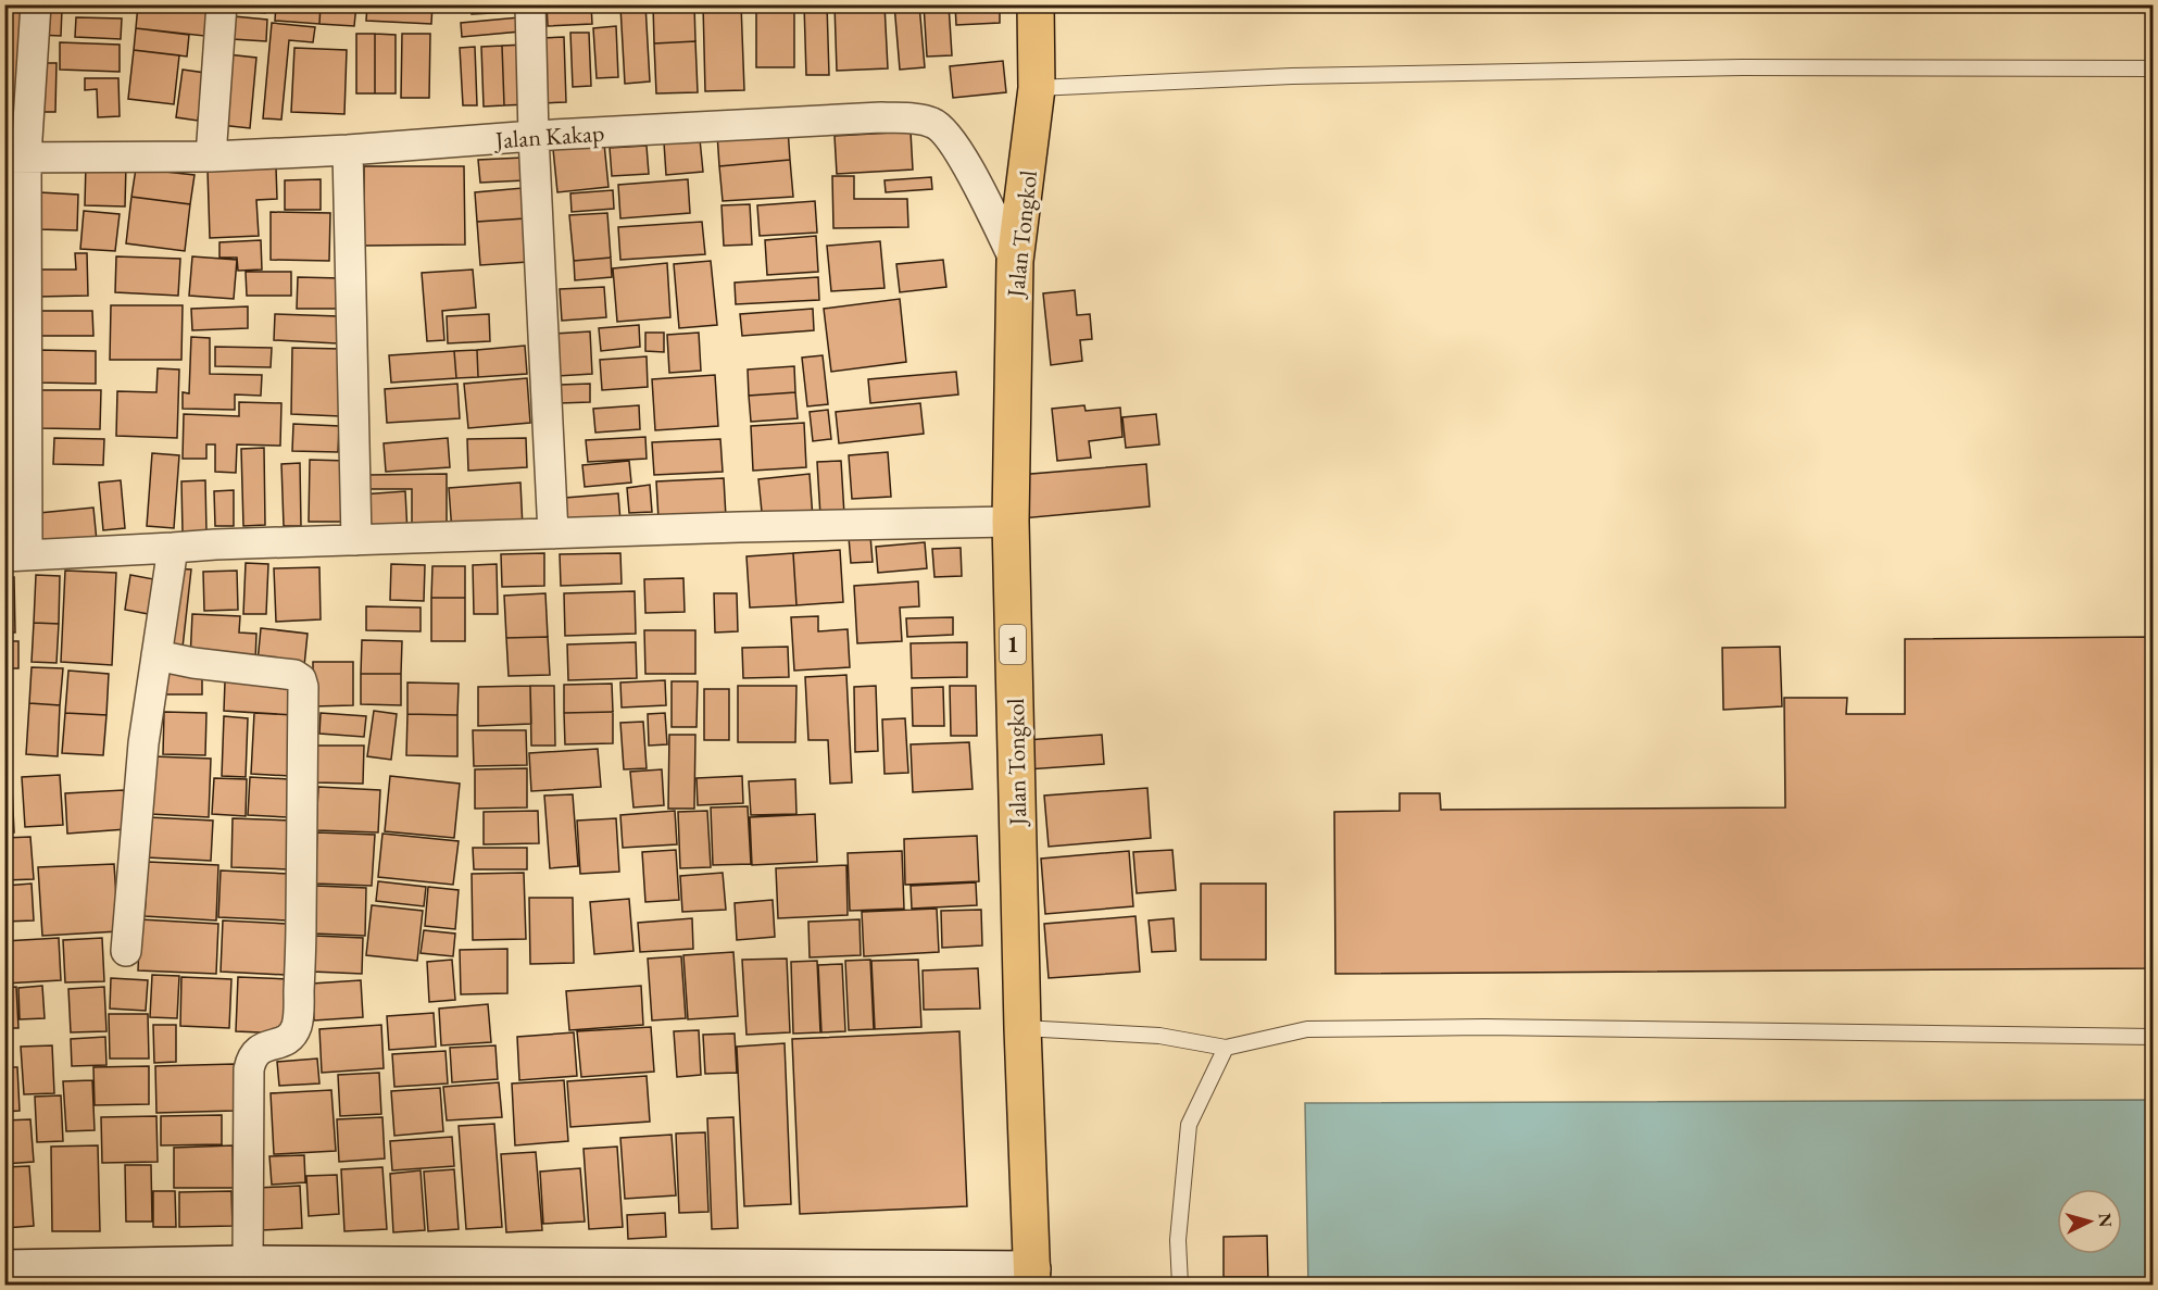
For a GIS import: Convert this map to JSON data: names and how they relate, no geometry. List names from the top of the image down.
{
  "streets": {
    "highway": ["Jalan Tongkol", "1"],
    "street": ["Jalan Kakap"]
  },
  "crossings": [
    ["Jalan Kakap", "Jalan Tongkol"]
  ],
  "north": "right"
}
